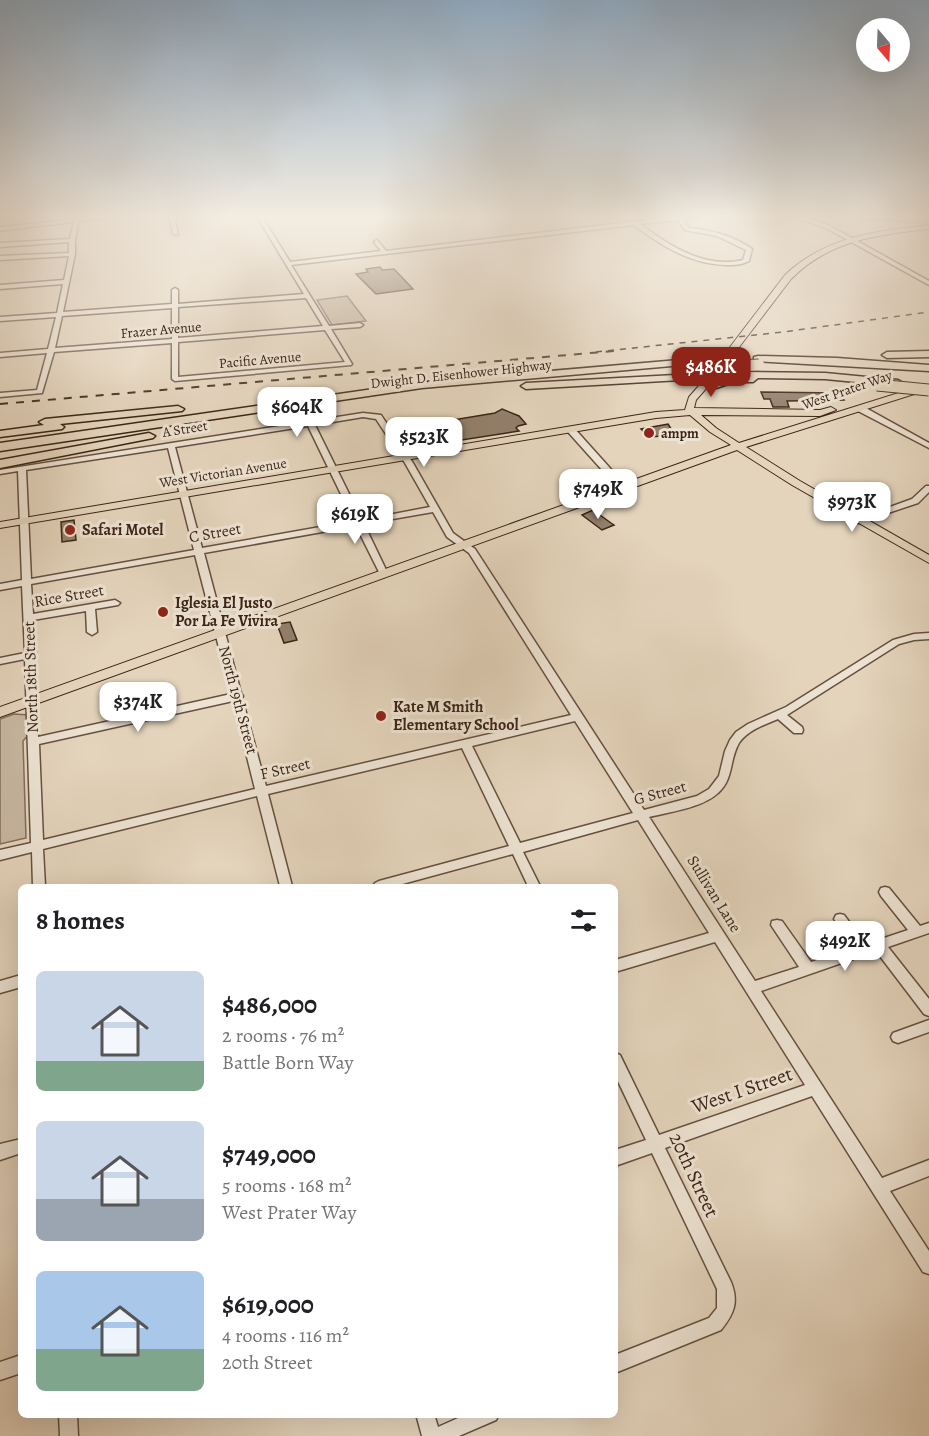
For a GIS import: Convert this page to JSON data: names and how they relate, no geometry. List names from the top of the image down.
{
  "streets": {
    "highway": ["Dwight D. Eisenhower Highway"],
    "main road": ["West Prater Way", "West Victorian Avenue"],
    "street": [
      "Frazer Avenue",
      "Pacific Avenue",
      "A Street",
      "C Street",
      "Rice Street",
      "North 18th Street",
      "North 19th Street",
      "F Street",
      "G Street",
      "Sullivan Lane",
      "West I Street",
      "20th Street"
    ]
  },
  "crossings": [
    ["Frazer Avenue", "Pacific Avenue"],
    ["West Prater Way", "West Victorian Avenue"],
    ["West Prater Way", "North 18th Street"],
    ["West Prater Way", "North 19th Street"],
    ["West Prater Way", "Sullivan Lane"],
    ["A Street", "North 18th Street"],
    ["A Street", "North 19th Street"],
    ["A Street", "Sullivan Lane"],
    ["West Victorian Avenue", "North 18th Street"],
    ["West Victorian Avenue", "North 19th Street"],
    ["West Victorian Avenue", "Sullivan Lane"],
    ["C Street", "North 18th Street"],
    ["C Street", "North 19th Street"],
    ["C Street", "Sullivan Lane"],
    ["Rice Street", "North 18th Street"],
    ["North 18th Street", "F Street"],
    ["North 19th Street", "F Street"],
    ["F Street", "Sullivan Lane"],
    ["G Street", "Sullivan Lane"],
    ["Sullivan Lane", "West I Street"],
    ["West I Street", "20th Street"]
  ],
  "places": [
    "ampm",
    "Safari Motel",
    "Iglesia El Justo Por La Fe Vivira",
    "Kate M Smith Elementary School"
  ],
  "north": "bottom",
  "page": {
    "price": [
      "$486K",
      "$604K",
      "$523K",
      "$749K",
      "$973K",
      "$619K",
      "$374K",
      "$492K"
    ],
    "heading": "8 homes",
    "list": [
      {
        "name": "$486,000",
        "note": "2 rooms · 76 m² · Battle Born Way"
      },
      {
        "name": "$749,000",
        "note": "5 rooms · 168 m² · West Prater Way"
      },
      {
        "name": "$619,000",
        "note": "4 rooms · 116 m² · 20th Street"
      }
    ]
  }
}
